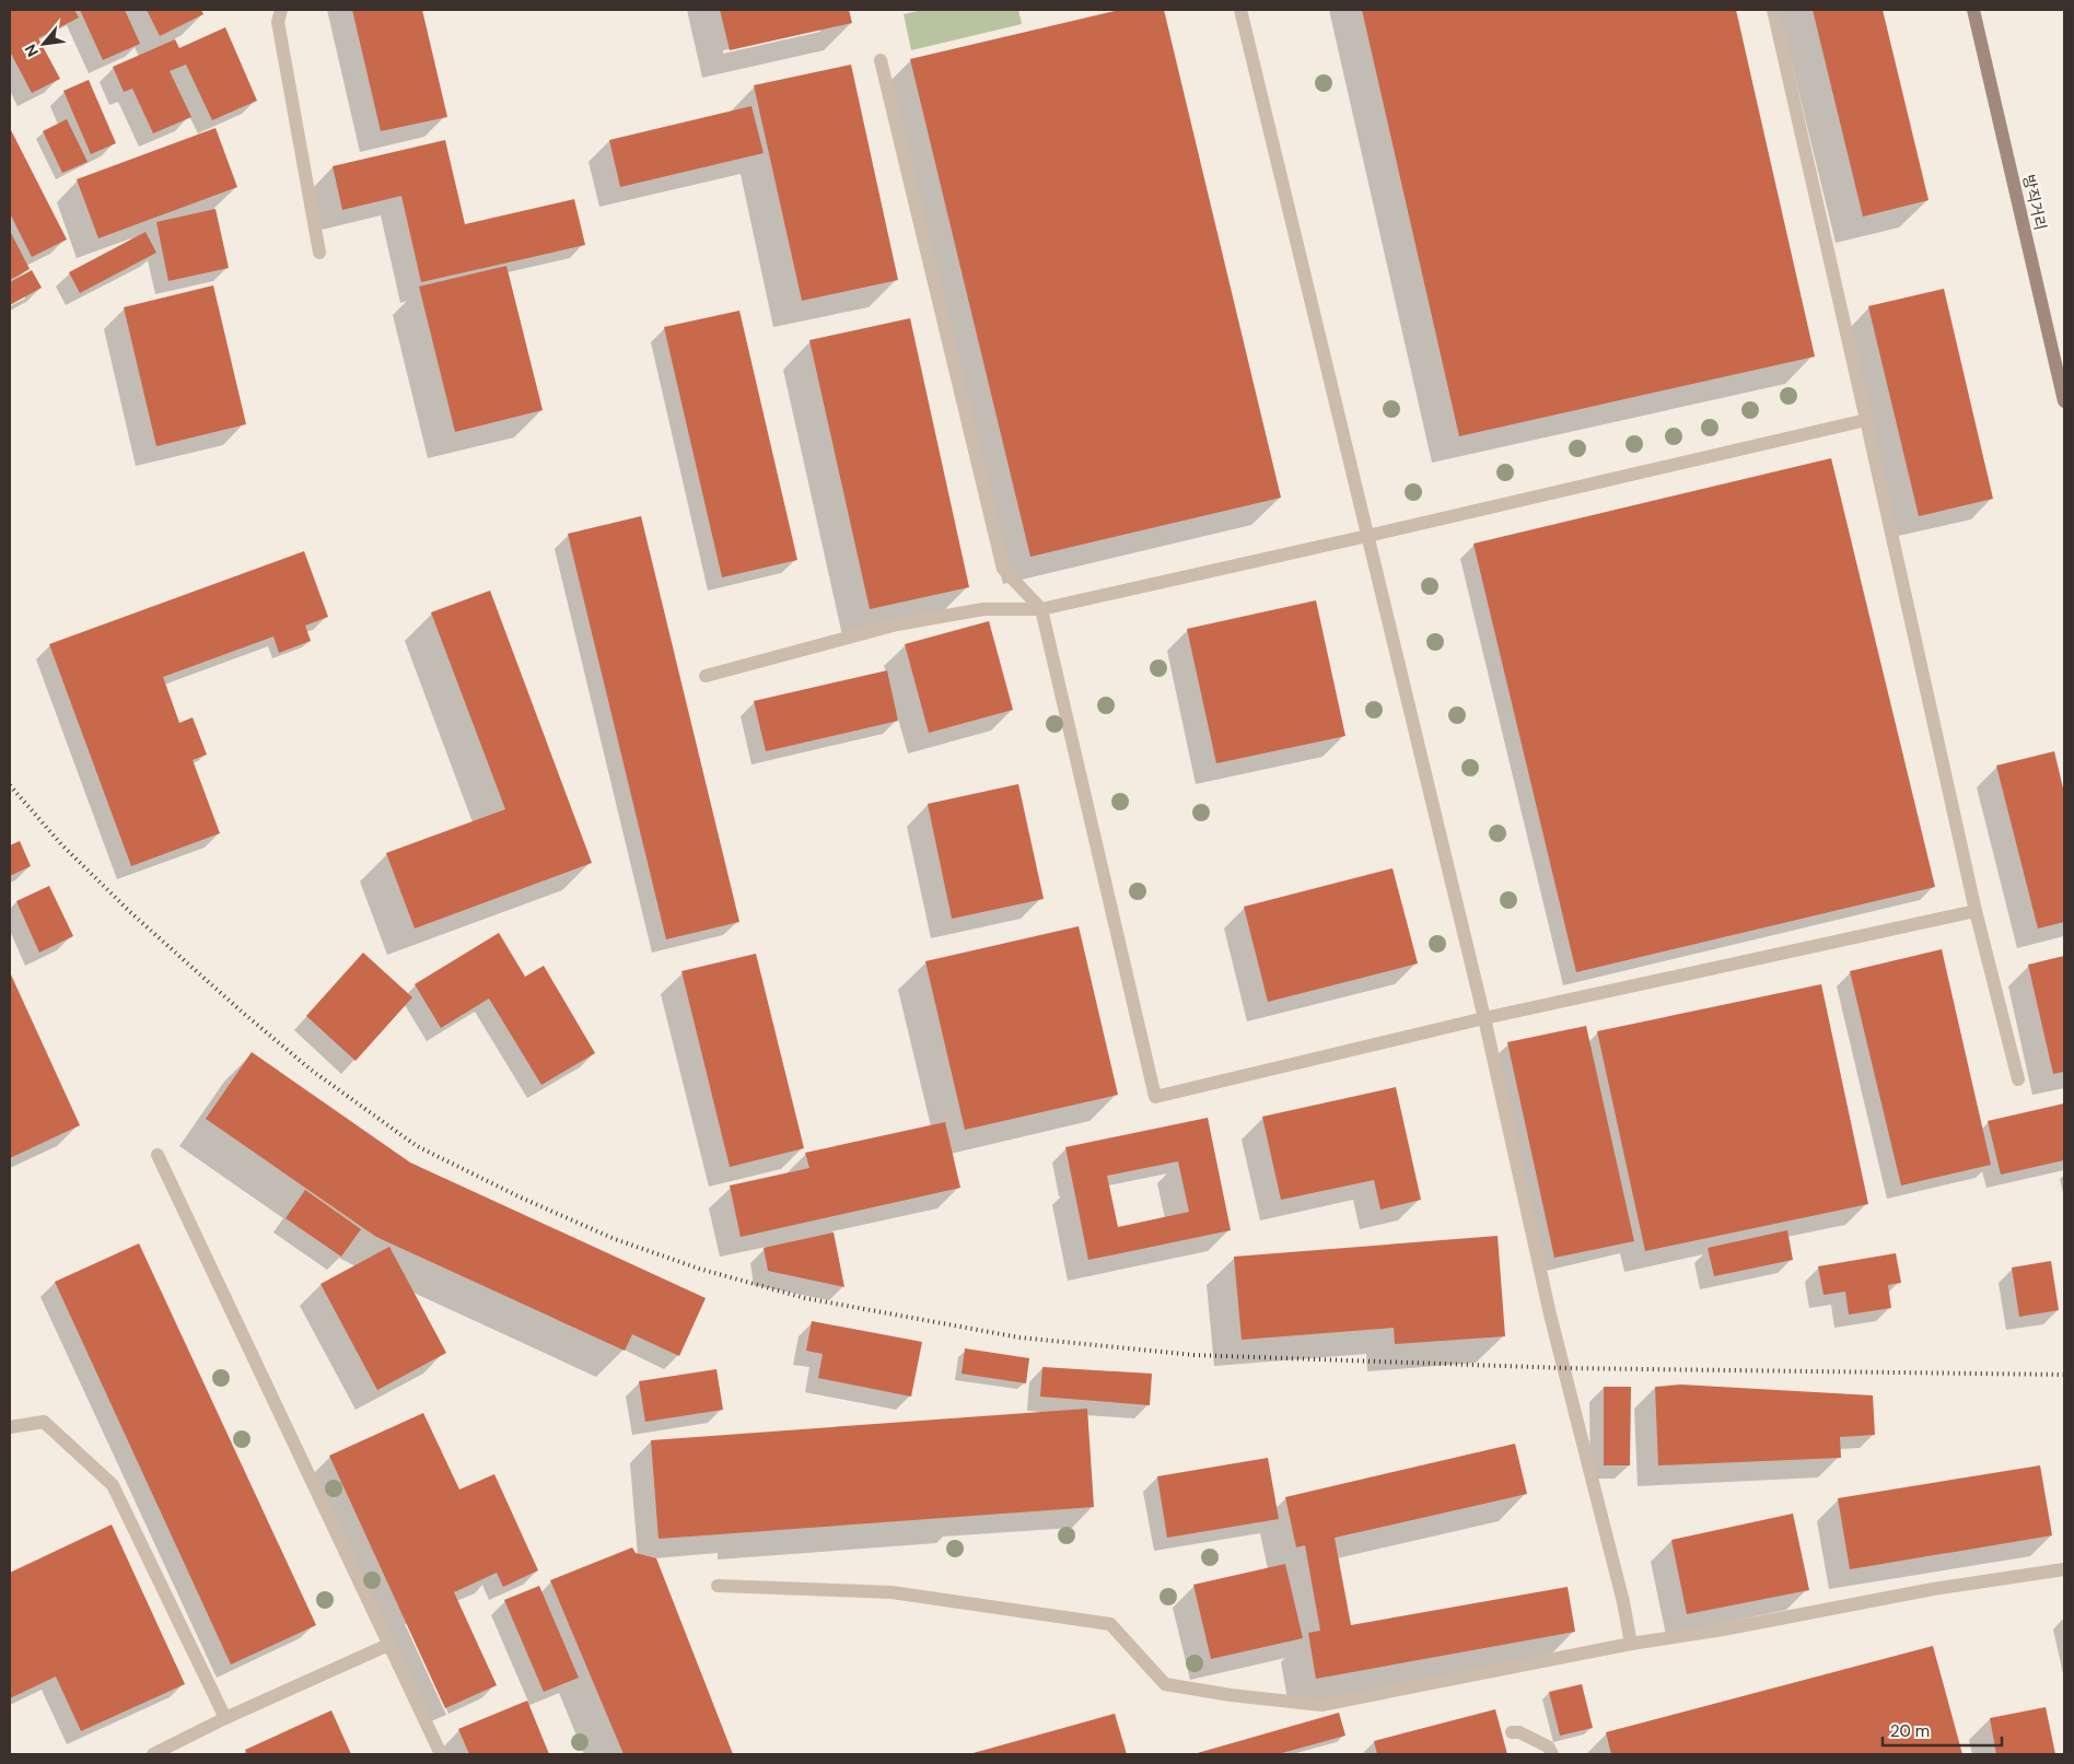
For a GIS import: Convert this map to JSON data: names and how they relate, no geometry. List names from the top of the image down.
{
  "streets": {
    "street": ["방직거리"]
  },
  "scale_bar": "20 m",
  "north": "bottom left"
}
